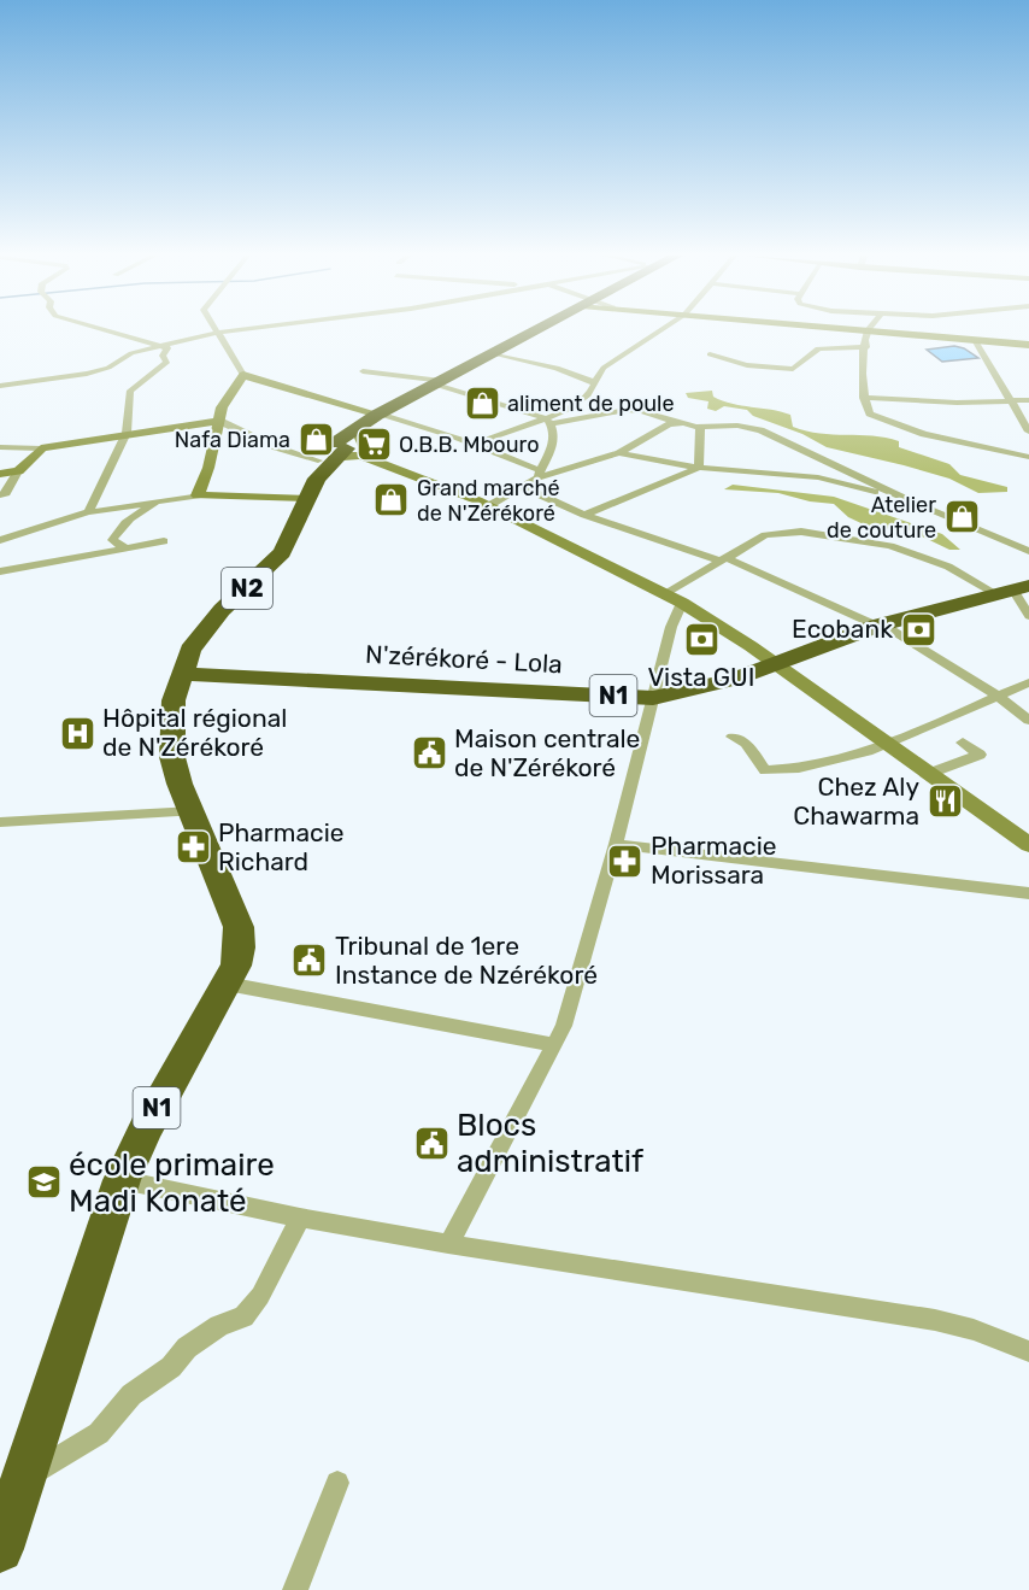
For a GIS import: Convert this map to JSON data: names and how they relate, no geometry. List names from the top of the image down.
{
  "streets": {
    "highway": ["N2", "N'zérékoré - Lola", "N1"]
  },
  "crossings": [
    ["N2", "N'zérékoré - Lola"],
    ["N2", "N1"],
    ["N'zérékoré - Lola", "N1"]
  ],
  "places": {
    "shop": [
      "aliment de poule",
      "Nafa Diama",
      "Grand marché de N'Zérékoré",
      "Atelier de couture"
    ],
    "supermarket": ["O.B.B. Mbouro"],
    "bank": ["Ecobank", "Vista GUI"],
    "hospital": ["Hôpital régional de N'Zérékoré"],
    "public building": ["Maison centrale de N'Zérékoré", "Tribunal de 1ere Instance de Nzérékoré", "Blocs administratif"],
    "restaurant": ["Chez Aly Chawarma"],
    "pharmacy": ["Pharmacie Richard", "Pharmacie Morissara"],
    "school or university": ["école primaire Madi Konaté"]
  }
}
